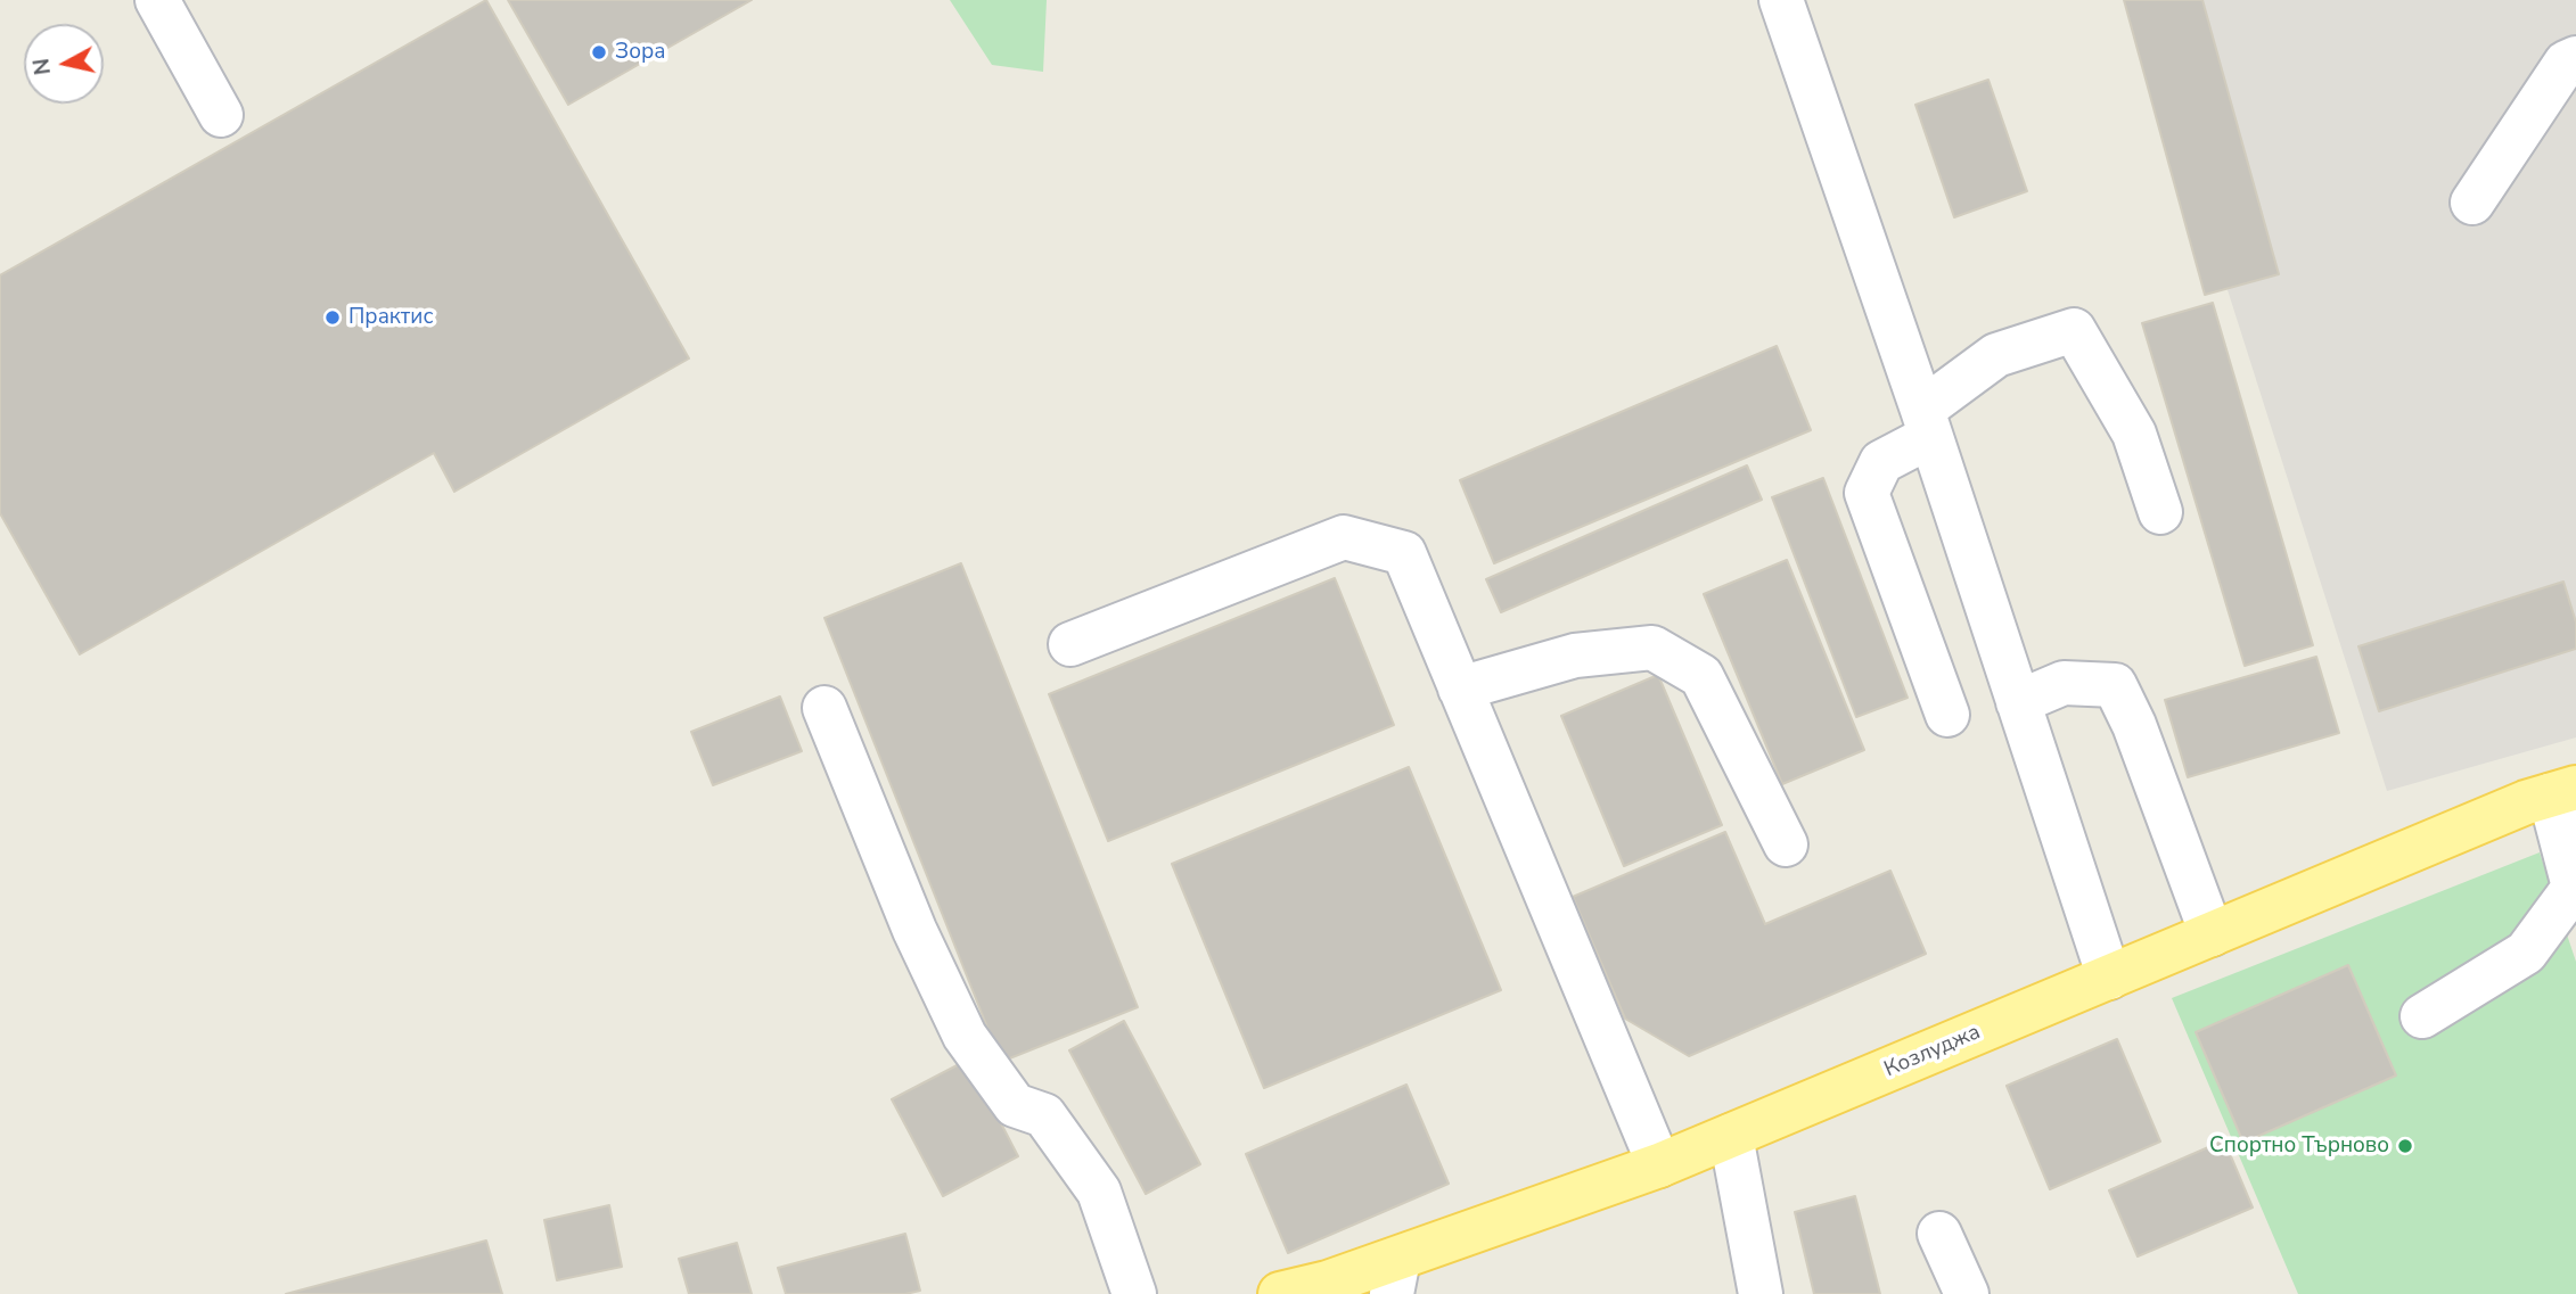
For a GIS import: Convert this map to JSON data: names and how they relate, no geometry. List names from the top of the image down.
{
  "streets": {
    "main road": ["Козлуджа"]
  },
  "places": ["Зора", "Практис", "Спортно Търново"],
  "north": "left"
}
